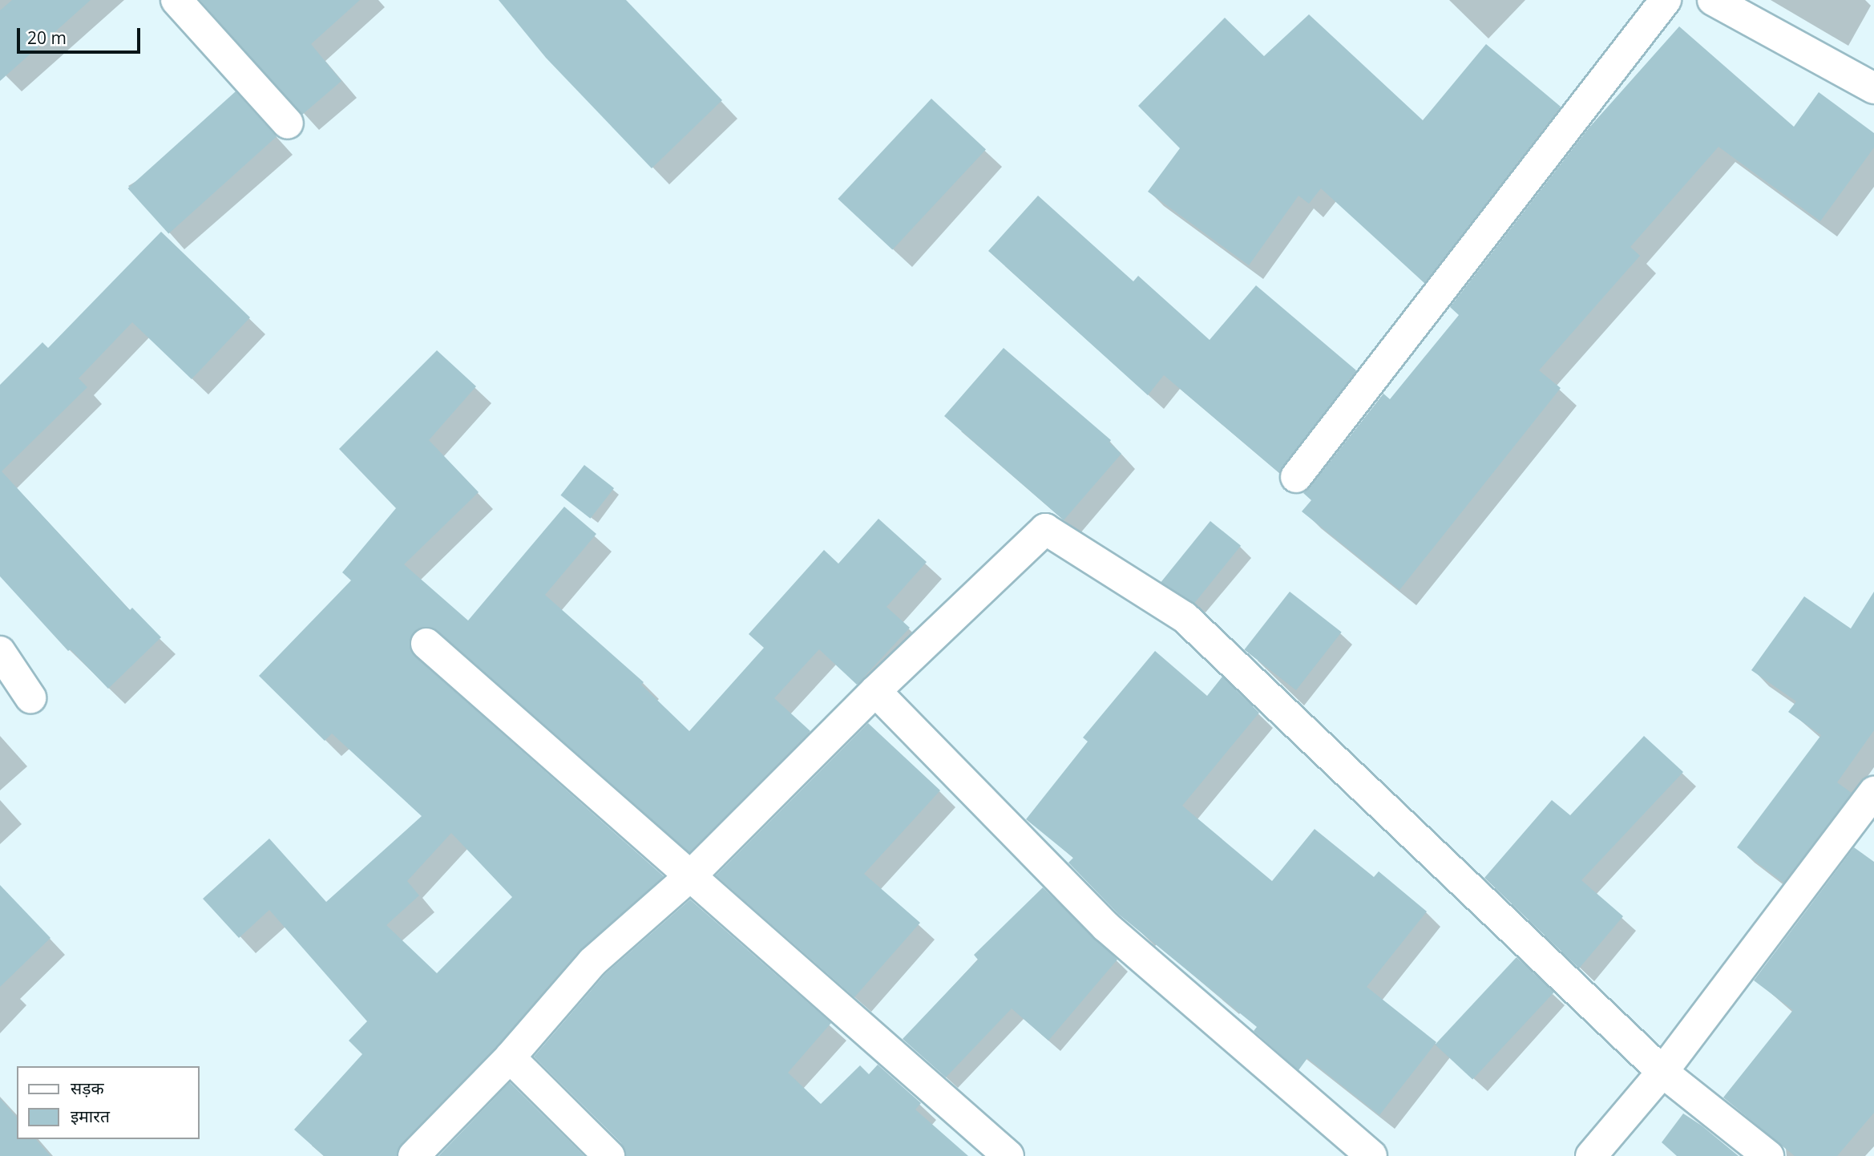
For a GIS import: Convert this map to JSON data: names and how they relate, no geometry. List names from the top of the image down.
{
  "legend": ["सड़क", "इमारत"],
  "scale_bar": "20 m"
}
